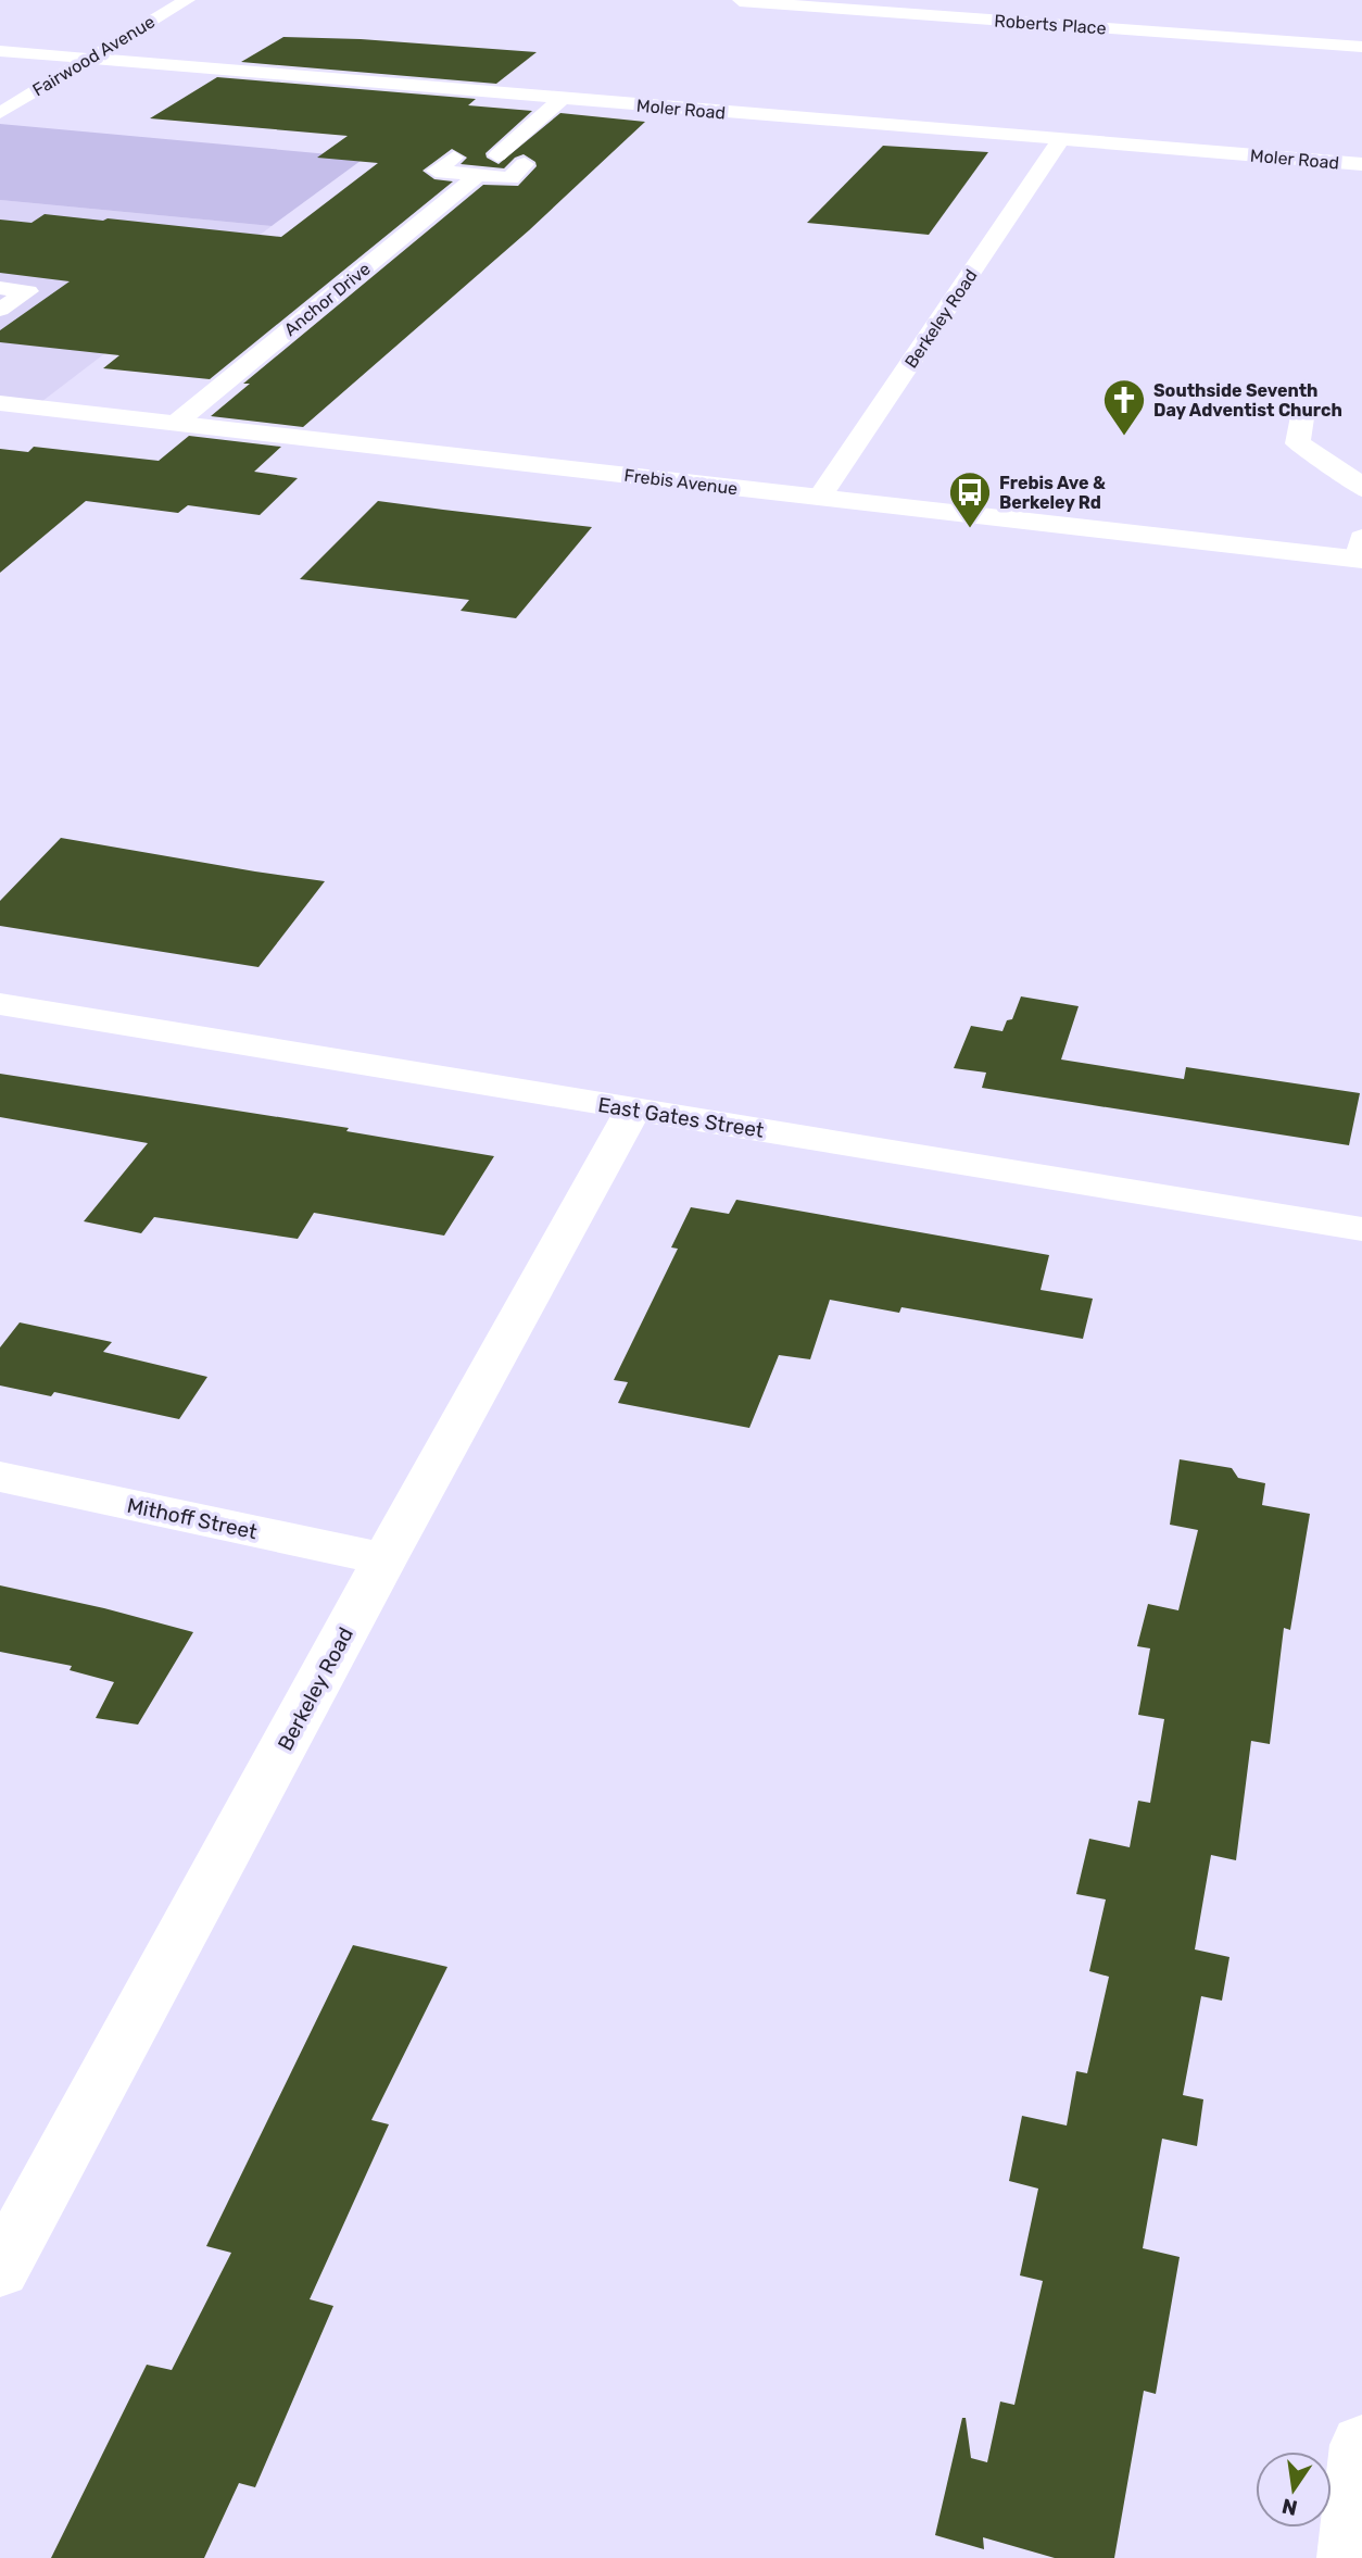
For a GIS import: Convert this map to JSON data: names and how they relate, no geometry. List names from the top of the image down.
{
  "streets": {
    "street": [
      "Roberts Place",
      "Fairwood Avenue",
      "Moler Road",
      "Anchor Drive",
      "Berkeley Road",
      "Frebis Avenue",
      "East Gates Street",
      "Mithoff Street"
    ]
  },
  "crossings": [
    ["Fairwood Avenue", "Moler Road"],
    ["Moler Road", "Berkeley Road"],
    ["Anchor Drive", "Frebis Avenue"],
    ["Berkeley Road", "Frebis Avenue"],
    ["Berkeley Road", "East Gates Street"],
    ["Berkeley Road", "Mithoff Street"]
  ],
  "places": {
    "church": ["Southside Seventh Day Adventist Church"],
    "bus stop": ["Frebis Ave & Berkeley Rd"]
  },
  "north": "bottom"
}
